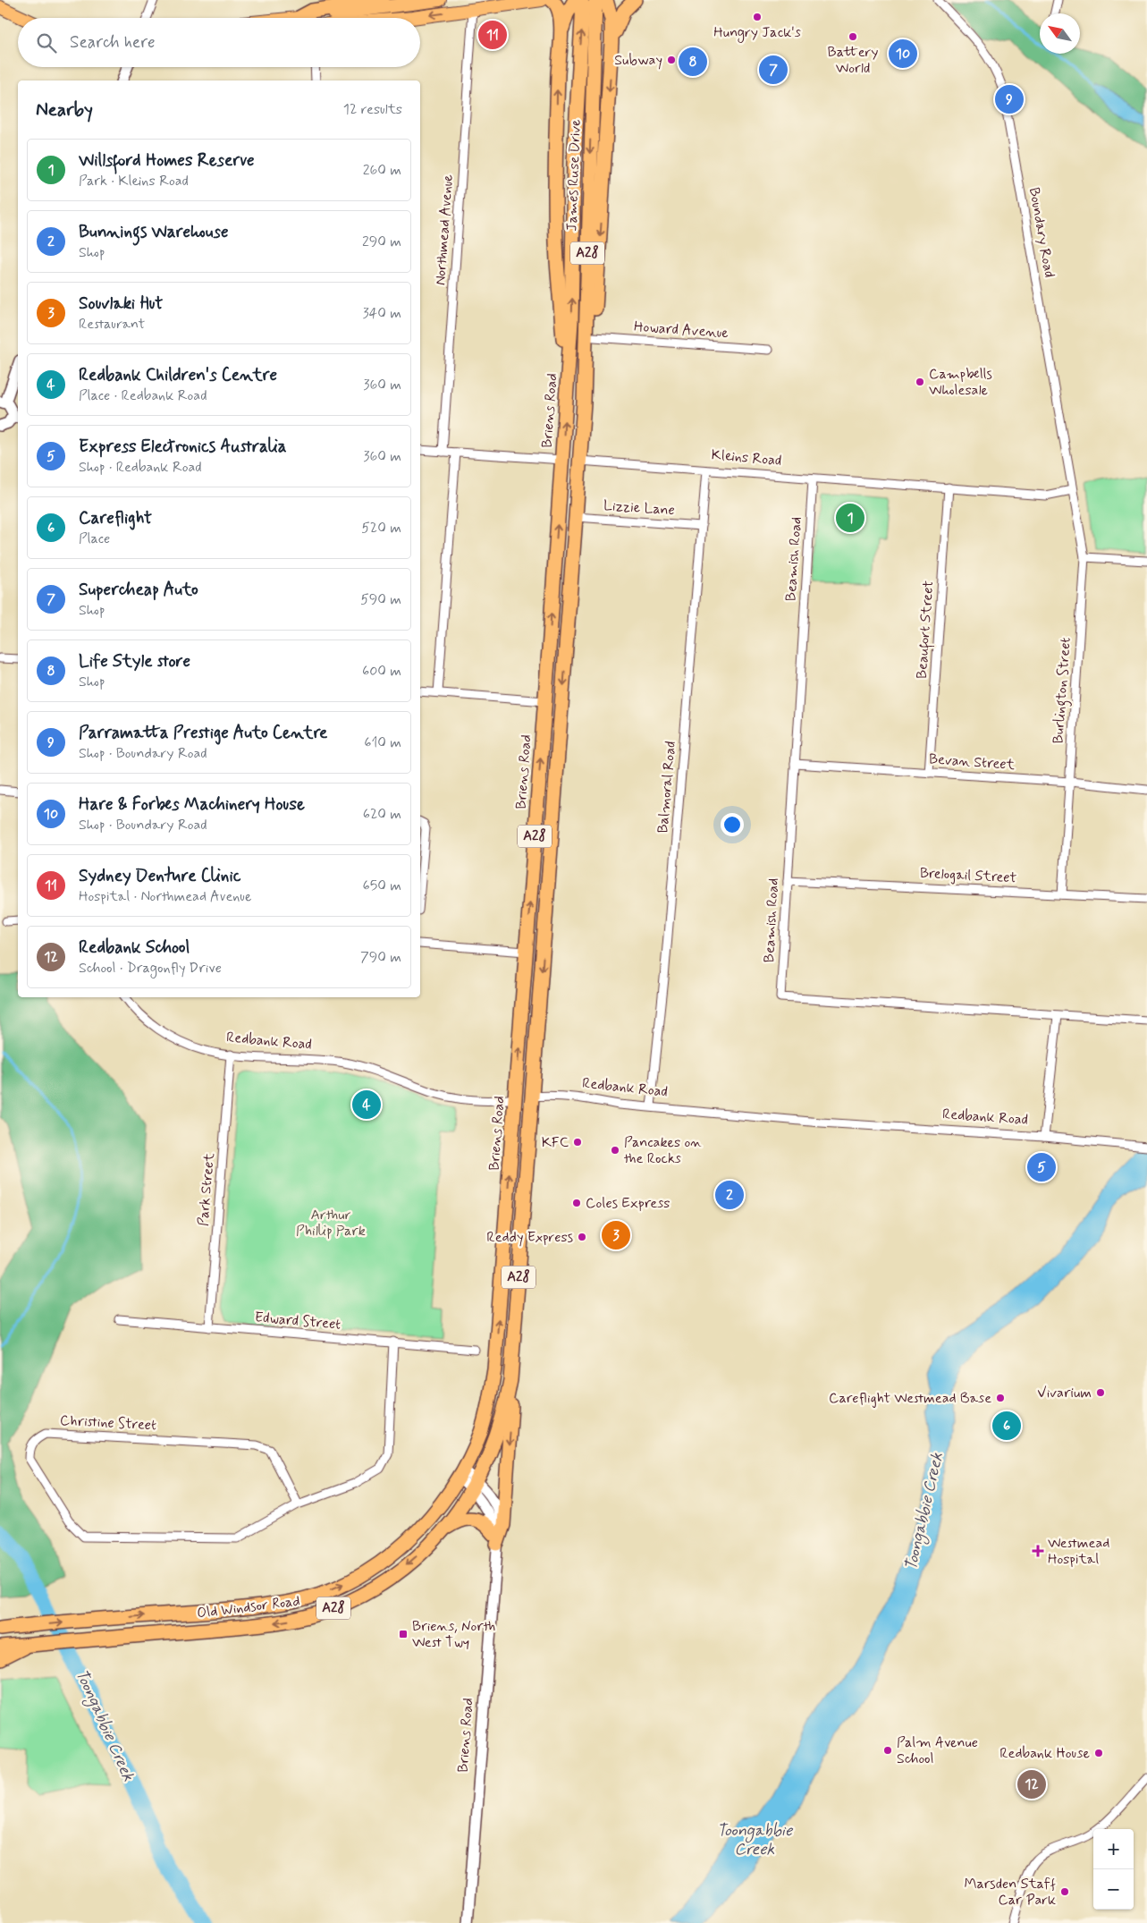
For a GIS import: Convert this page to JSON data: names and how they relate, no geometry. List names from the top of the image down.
{
  "streets": {
    "highway": [
      "James Ruse Drive",
      "A28",
      "Briens Road",
      "Kleins Road",
      "Redbank Road",
      "Old Windsor Road"
    ],
    "street": [
      "Northmead Avenue",
      "Boundary Road",
      "Howard Avenue",
      "Lizzie Lane",
      "Beamish Road",
      "Beaufort Street",
      "Burlington Street",
      "Bevan Street",
      "Balmoral Road",
      "Brelogail Street",
      "Park Street",
      "Edward Street",
      "Christine Street"
    ]
  },
  "crossings": [
    ["James Ruse Drive", "A28"],
    ["James Ruse Drive", "Briens Road"],
    ["Northmead Avenue", "Kleins Road"],
    ["Boundary Road", "Kleins Road"],
    ["Boundary Road", "Burlington Street"],
    ["A28", "Kleins Road"],
    ["A28", "Lizzie Lane"],
    ["A28", "Redbank Road"],
    ["A28", "Old Windsor Road"],
    ["Briens Road", "Kleins Road"],
    ["Briens Road", "Redbank Road"],
    ["Briens Road", "Old Windsor Road"],
    ["Kleins Road", "Beamish Road"],
    ["Kleins Road", "Beaufort Street"],
    ["Kleins Road", "Burlington Street"],
    ["Kleins Road", "Balmoral Road"],
    ["Lizzie Lane", "Balmoral Road"],
    ["Beamish Road", "Bevan Street"],
    ["Beamish Road", "Brelogail Street"],
    ["Beaufort Street", "Bevan Street"],
    ["Burlington Street", "Bevan Street"],
    ["Burlington Street", "Brelogail Street"],
    ["Balmoral Road", "Redbank Road"],
    ["Redbank Road", "Park Street"],
    ["Park Street", "Edward Street"],
    ["Edward Street", "Christine Street"]
  ],
  "water": ["Toongabbie Creek"],
  "parks": ["Arthur Phillip Park"],
  "places": {
    "other": [
      "Hungry Jack's",
      "Battery World",
      "Subway",
      "Campbells Wholesale",
      "KFC",
      "Pancakes on the Rocks",
      "Coles Express",
      "Reddy Express",
      "Vivarium",
      "Careflight Westmead Base",
      "Palm Avenue School",
      "Redbank House",
      "Marsden Staff Car Park"
    ],
    "health": ["Westmead Hospital"],
    "transit": ["Briens, North West Twy"]
  },
  "north": "top left",
  "page": {
    "search": "Search here",
    "pins": [
      "11",
      "10",
      "8",
      "7",
      "9",
      "1",
      "4",
      "5",
      "2",
      "3",
      "6",
      "12"
    ],
    "heading": ["Nearby", "12 results"],
    "list": [
      {
        "mark": "1",
        "name": "Willsford Homes Reserve",
        "note": "Park · Kleins Road",
        "value": "260 m"
      },
      {
        "mark": "2",
        "name": "Bunnings Warehouse",
        "note": "Shop",
        "value": "290 m"
      },
      {
        "mark": "3",
        "name": "Souvlaki Hut",
        "note": "Restaurant",
        "value": "340 m"
      },
      {
        "mark": "4",
        "name": "Redbank Children's Centre",
        "note": "Place · Redbank Road",
        "value": "360 m"
      },
      {
        "mark": "5",
        "name": "Express Electronics Australia",
        "note": "Shop · Redbank Road",
        "value": "360 m"
      },
      {
        "mark": "6",
        "name": "Careflight",
        "note": "Place",
        "value": "520 m"
      },
      {
        "mark": "7",
        "name": "Supercheap Auto",
        "note": "Shop",
        "value": "590 m"
      },
      {
        "mark": "8",
        "name": "Life Style store",
        "note": "Shop",
        "value": "600 m"
      },
      {
        "mark": "9",
        "name": "Parramatta Prestige Auto Centre",
        "note": "Shop · Boundary Road",
        "value": "610 m"
      },
      {
        "mark": "10",
        "name": "Hare & Forbes Machinery House",
        "note": "Shop · Boundary Road",
        "value": "620 m"
      },
      {
        "mark": "11",
        "name": "Sydney Denture Clinic",
        "note": "Hospital · Northmead Avenue",
        "value": "650 m"
      },
      {
        "mark": "12",
        "name": "Redbank School",
        "note": "School · Dragonfly Drive",
        "value": "790 m"
      }
    ],
    "map_buttons": ["+", "−"]
  }
}
